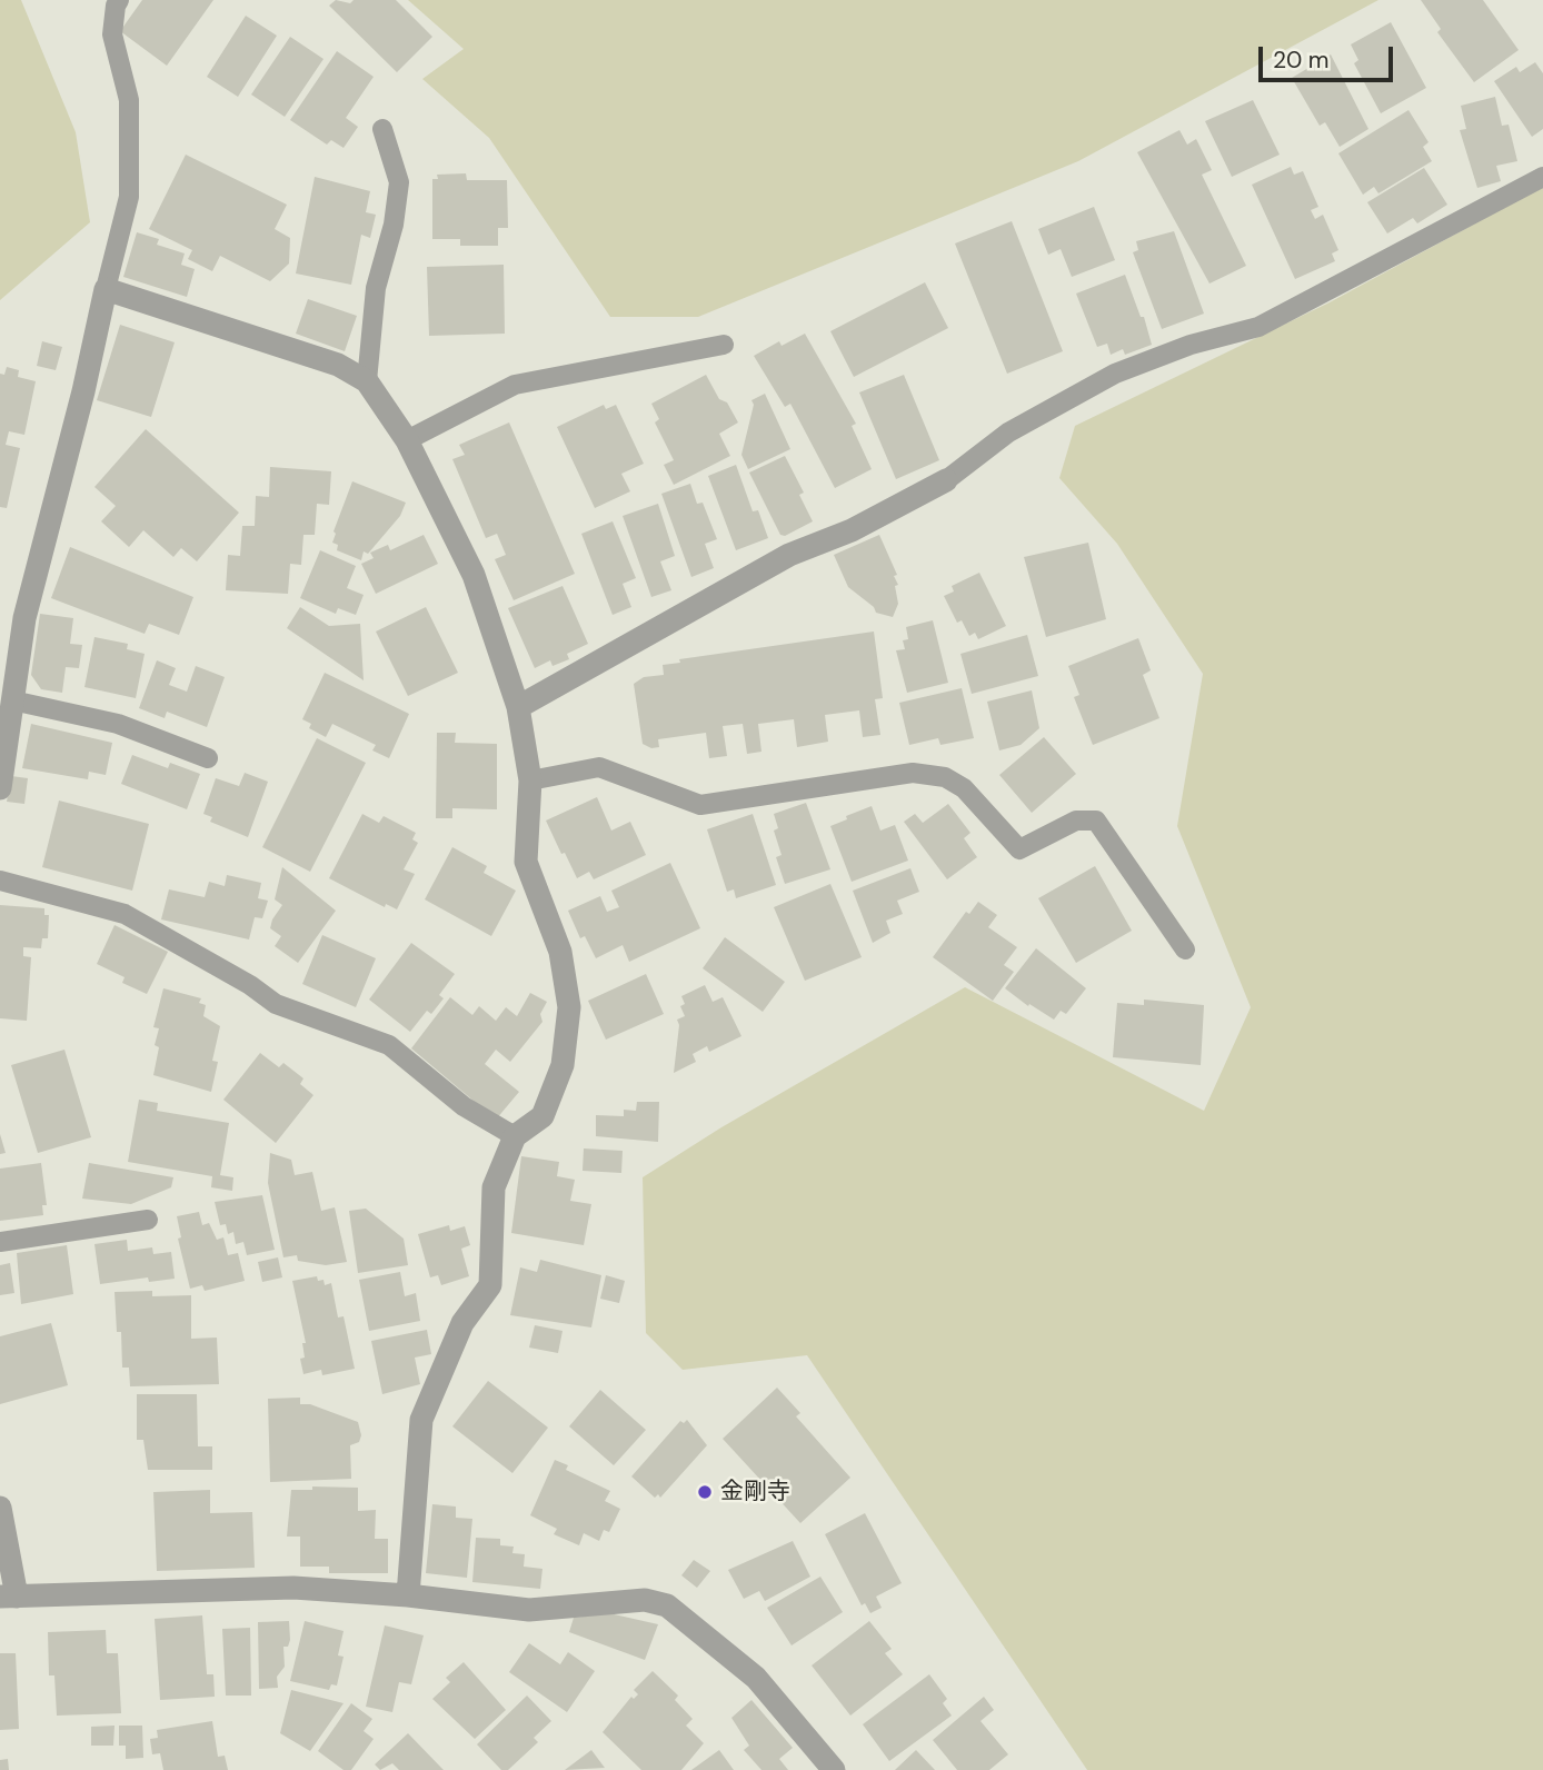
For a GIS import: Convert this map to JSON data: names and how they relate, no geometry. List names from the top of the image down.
{
  "places": ["金剛寺"],
  "scale_bar": "20 m"
}
